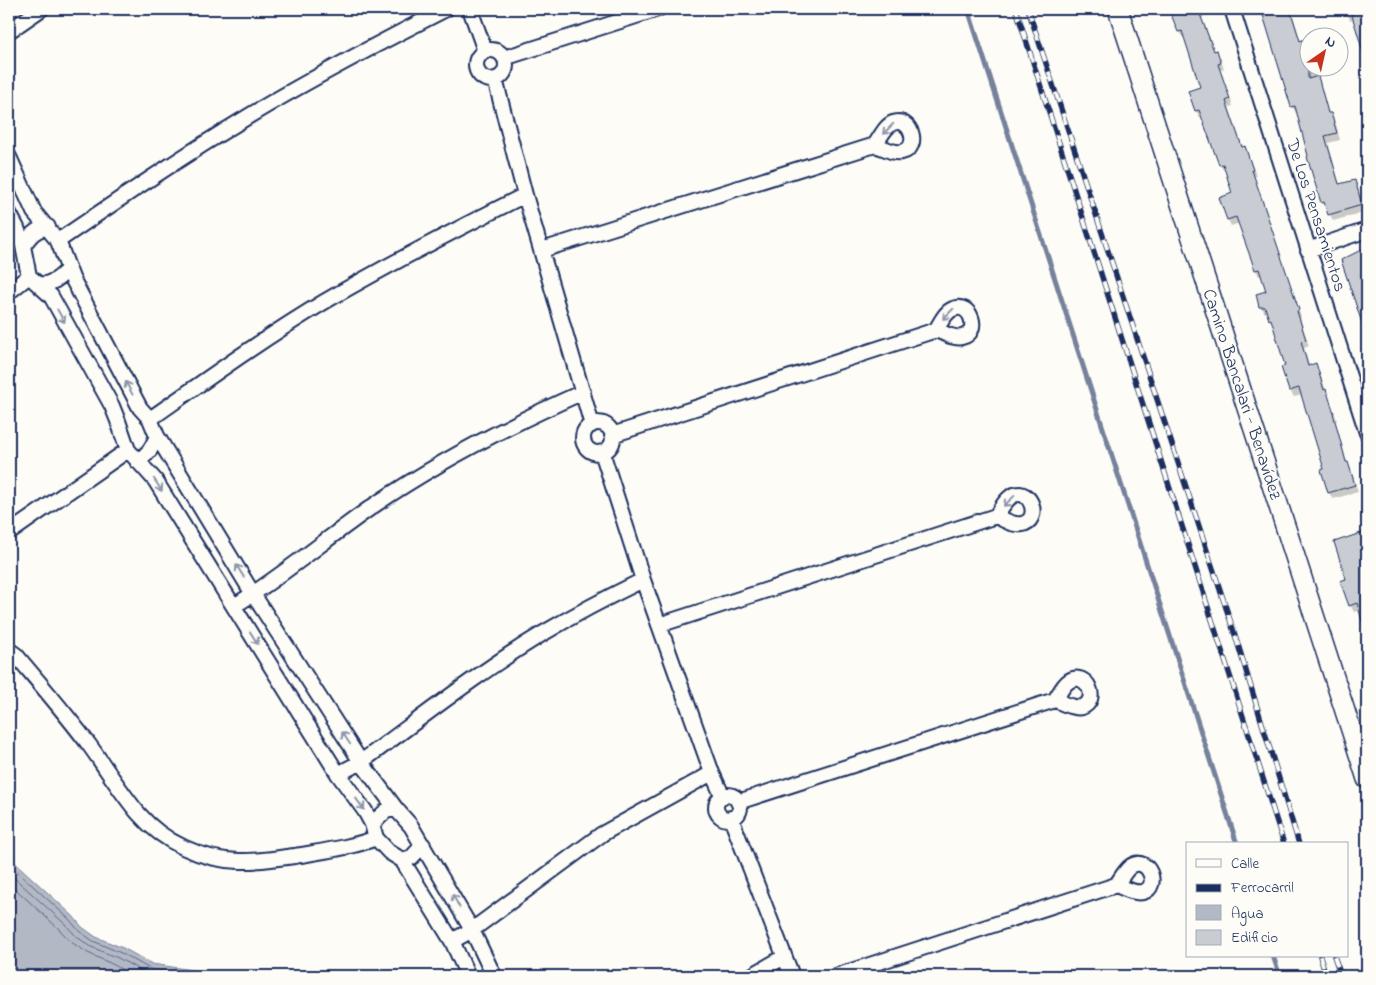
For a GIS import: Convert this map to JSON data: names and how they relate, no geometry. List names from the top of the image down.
{
  "streets": {
    "main road": ["Camino Bancalari - Benavídez"],
    "street": ["De Los Pensamientos"]
  },
  "legend": [
    "Calle",
    "Ferrocarril",
    "Agua",
    "Edificio"
  ],
  "north": "top right"
}
